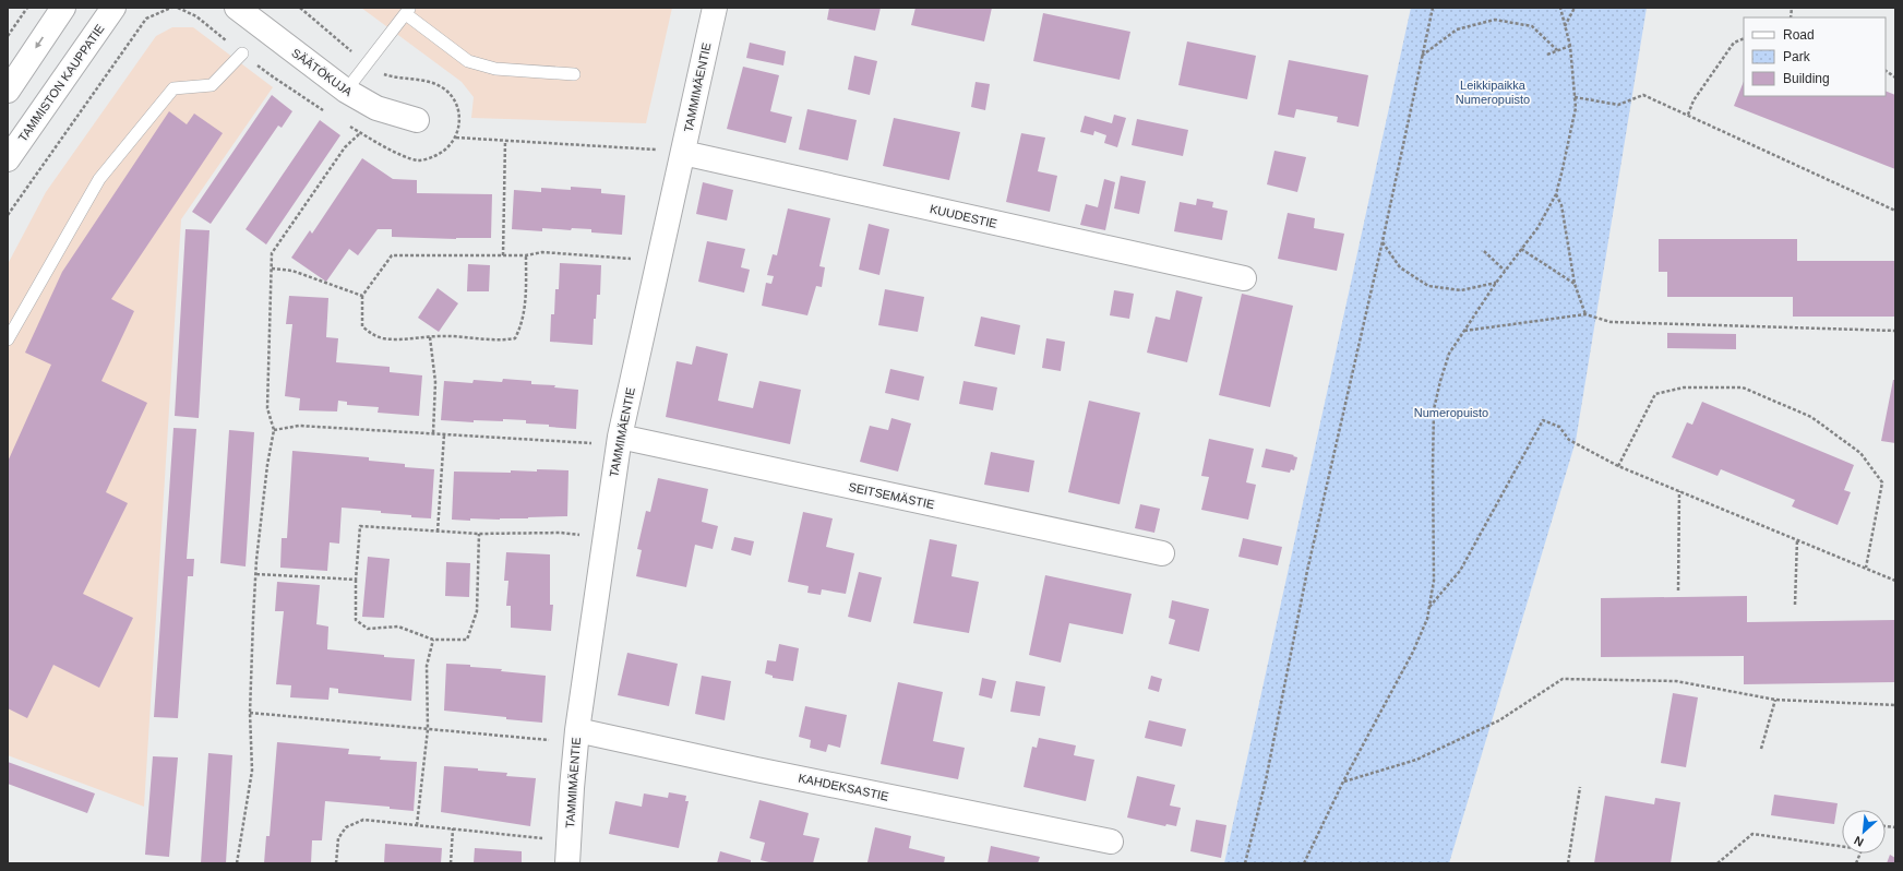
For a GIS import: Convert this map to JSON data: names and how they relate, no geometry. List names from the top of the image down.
{
  "streets": {
    "street": [
      "SÄÄTÖKUJA",
      "TAMMISTON KAUPPATIE",
      "TAMMIMÄENTIE",
      "KUUDESTIE",
      "SEITSEMÄSTIE",
      "KAHDEKSASTIE"
    ]
  },
  "crossings": [
    ["TAMMIMÄENTIE", "KUUDESTIE"],
    ["TAMMIMÄENTIE", "SEITSEMÄSTIE"],
    ["TAMMIMÄENTIE", "KAHDEKSASTIE"]
  ],
  "parks": ["Leikkipaikka Numeropuisto", "Numeropuisto"],
  "legend": ["Road", "Park", "Building"],
  "north": "bottom left"
}
